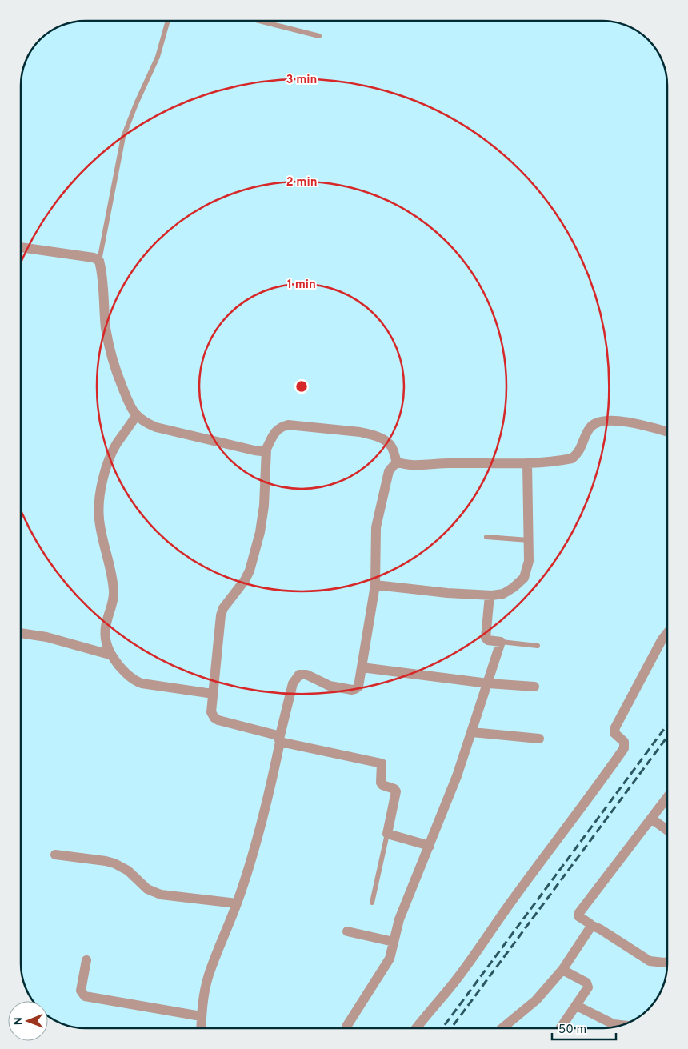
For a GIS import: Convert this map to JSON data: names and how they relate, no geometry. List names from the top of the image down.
{
  "scale_bar": "50 m",
  "north": "left",
  "rings": ["3 min", "2 min", "1 min"]
}
